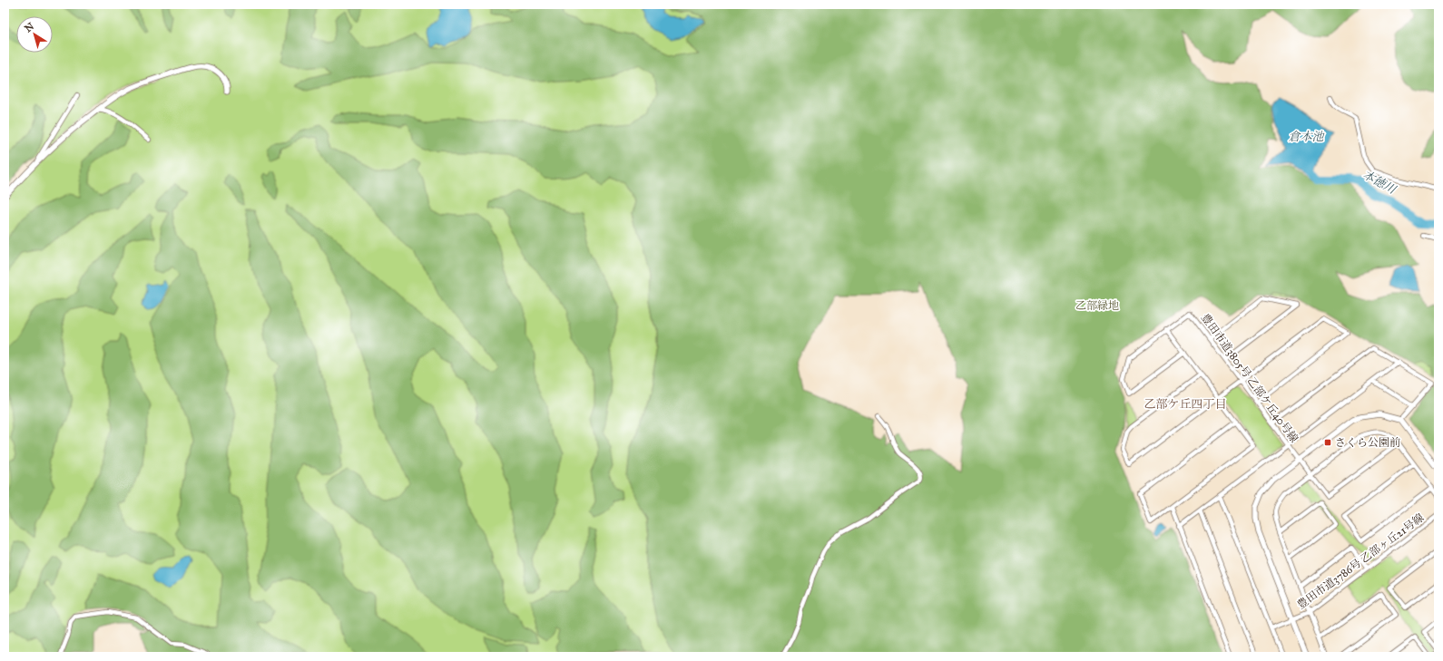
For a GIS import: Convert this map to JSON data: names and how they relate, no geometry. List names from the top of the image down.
{
  "streets": {
    "street": ["豊田市道3805号 乙部ケ丘40号線", "豊田市道3786号 乙部ヶ丘21号線"]
  },
  "districts": ["乙部ケ丘四丁目"],
  "water": ["倉本池", "本徳川"],
  "parks": ["乙部緑地"],
  "places": {
    "transit": ["さくら公園前"]
  },
  "north": "top left"
}
